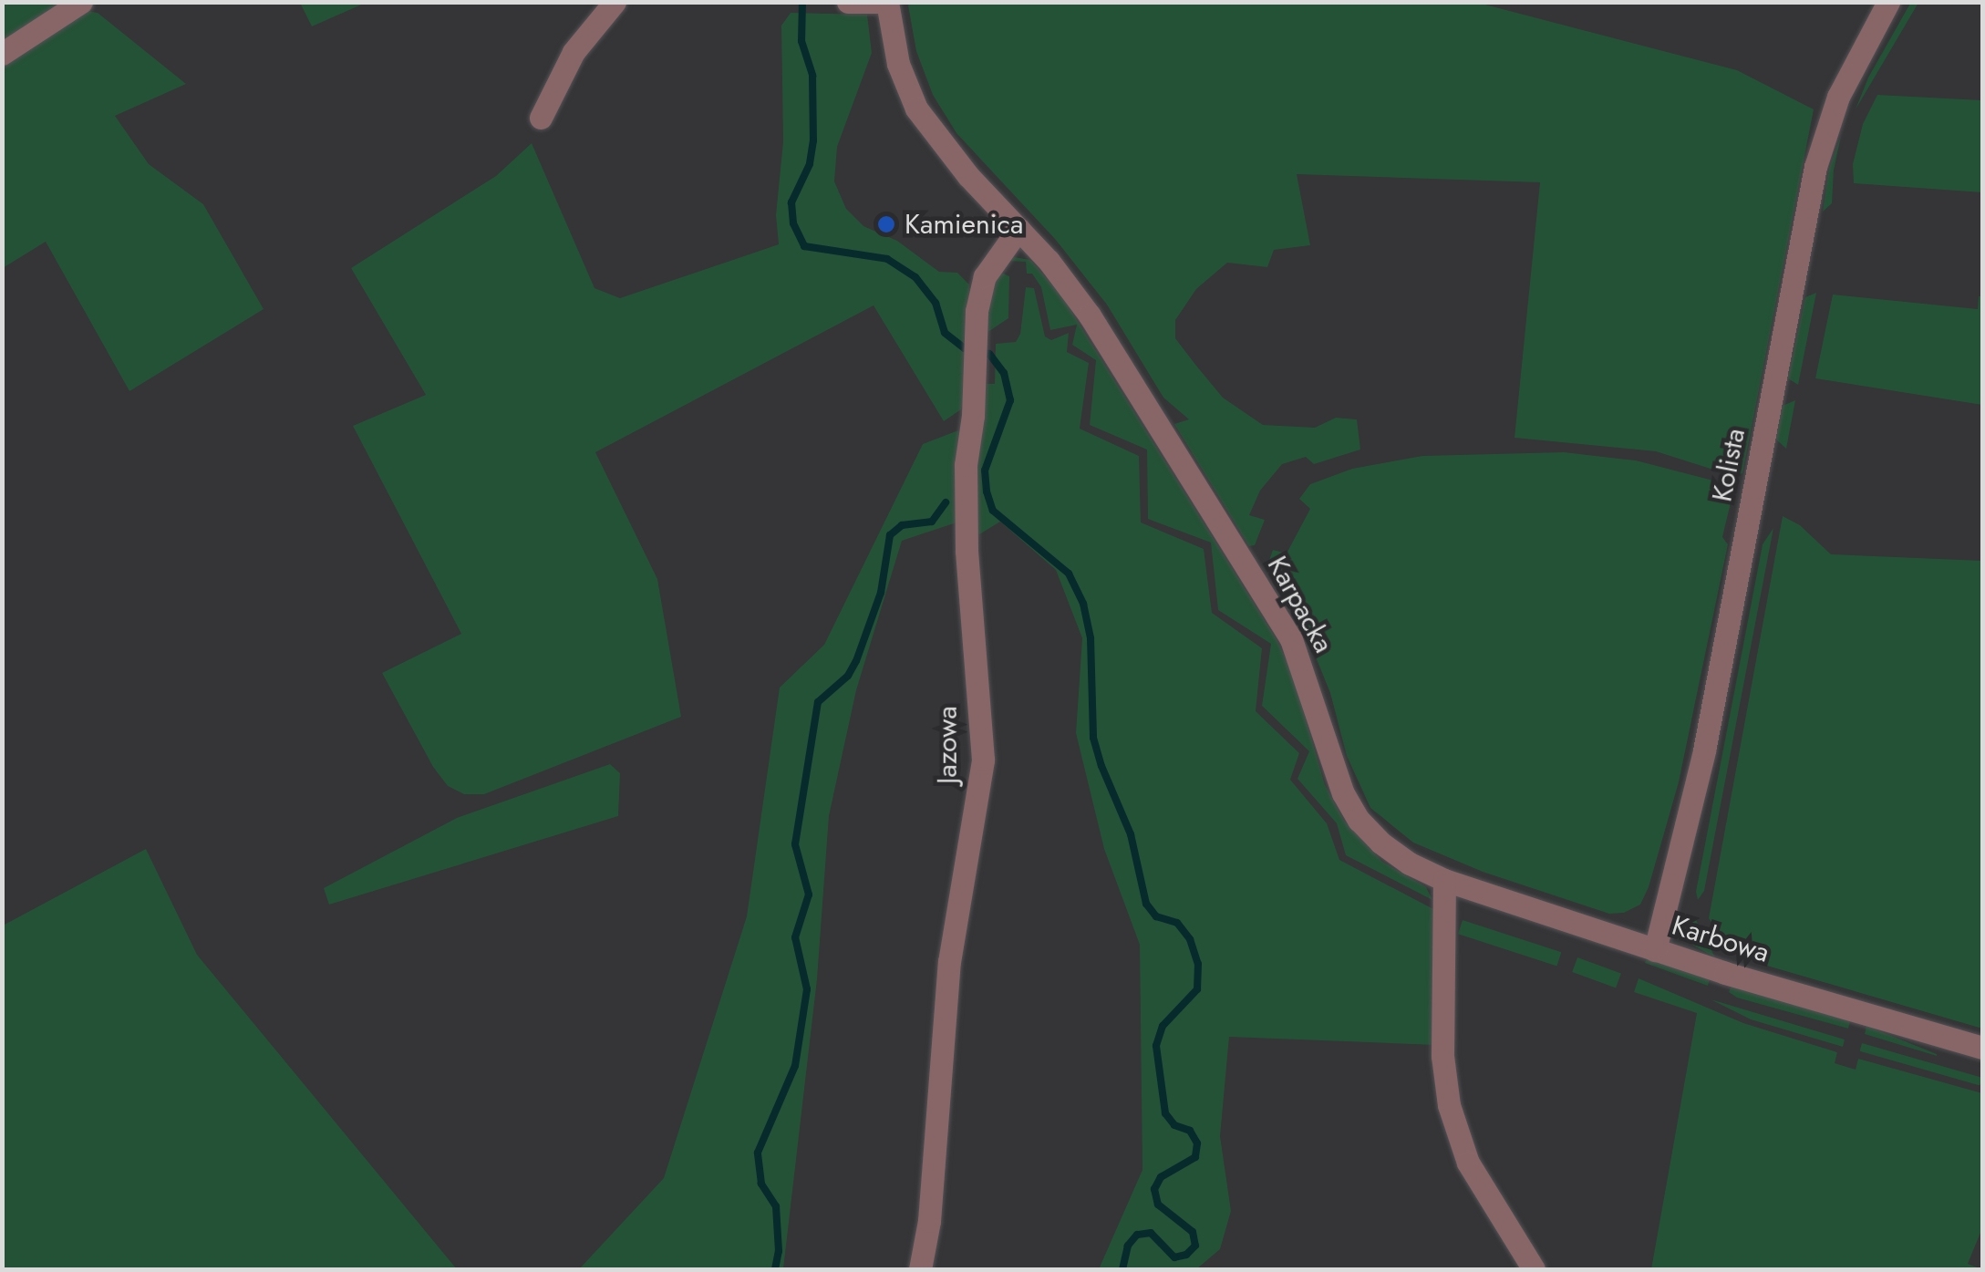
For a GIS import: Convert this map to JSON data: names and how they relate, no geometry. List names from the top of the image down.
{
  "streets": {
    "street": [
      "Kolista",
      "Karpacka",
      "Jazowa",
      "Karbowa"
    ]
  },
  "crossings": [
    ["Kolista", "Karbowa"],
    ["Karpacka", "Jazowa"],
    ["Karpacka", "Karbowa"]
  ],
  "places": ["Kamienica"]
}
